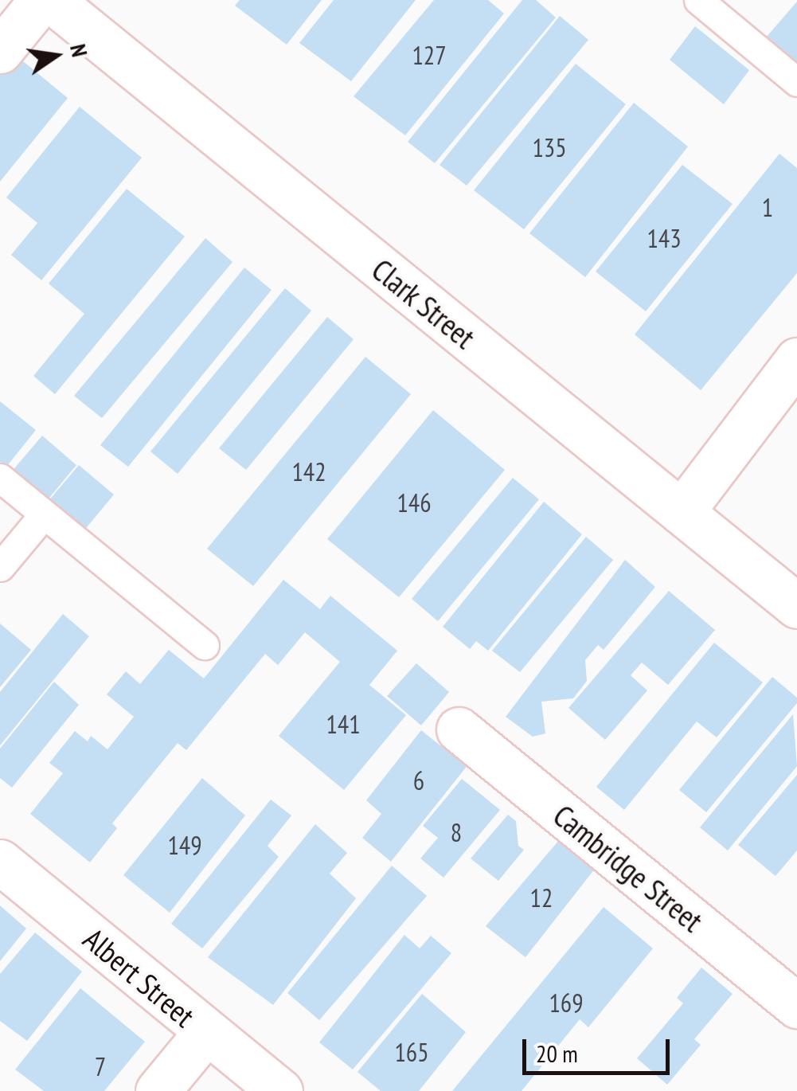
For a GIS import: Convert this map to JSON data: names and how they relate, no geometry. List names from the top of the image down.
{
  "streets": {
    "street": ["Clark Street", "Cambridge Street", "Albert Street"]
  },
  "house_numbers": [
    "127",
    "135",
    "1",
    "143",
    "142",
    "146",
    "141",
    "6",
    "8",
    "149",
    "12",
    "169",
    "165",
    "7"
  ],
  "scale_bar": "20 m",
  "north": "right"
}
